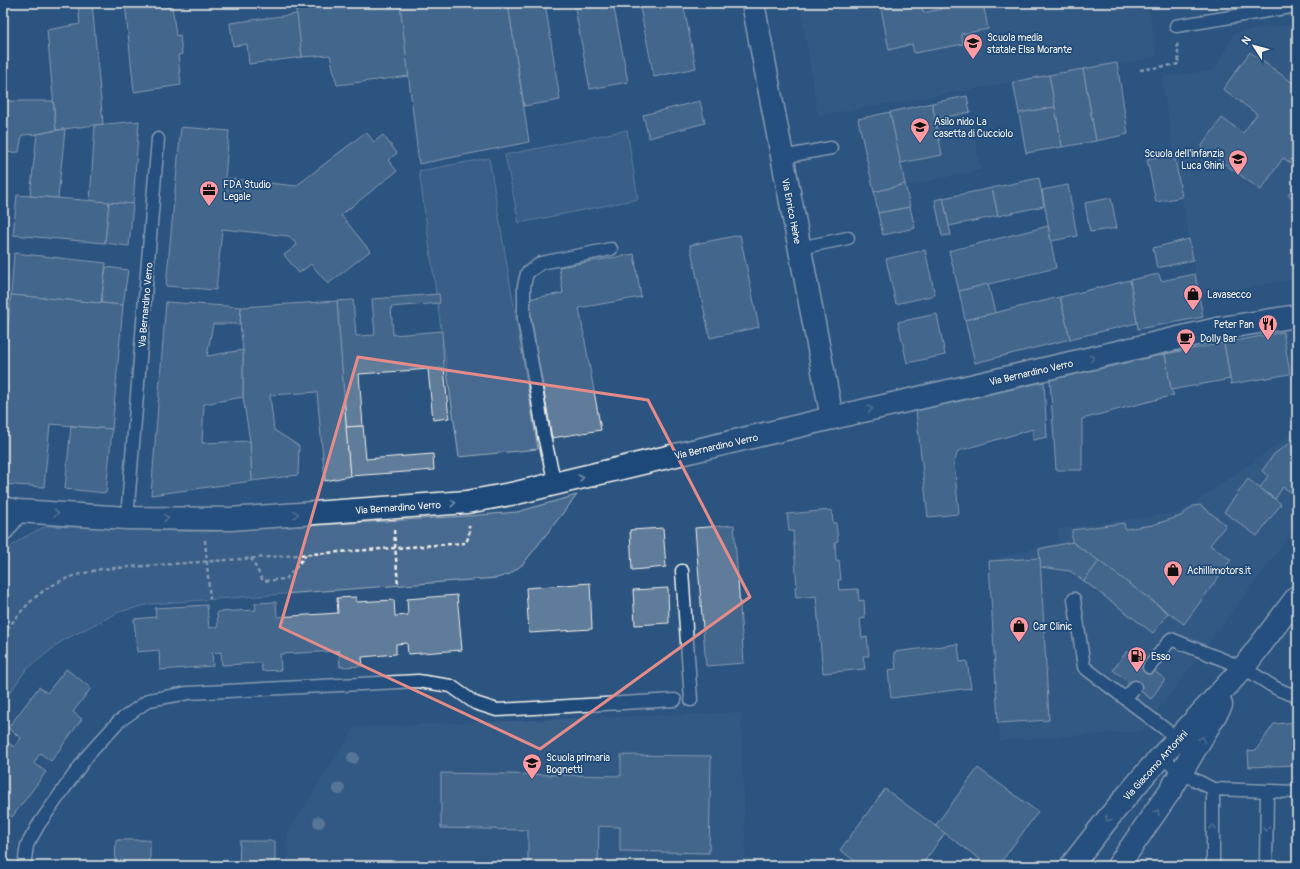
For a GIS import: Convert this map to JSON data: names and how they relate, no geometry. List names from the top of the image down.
{
  "streets": {
    "street": ["Via Enrico Heine", "Via Bernardino Verro", "Via Giacomo Antonini"]
  },
  "crossings": [
    ["Via Enrico Heine", "Via Bernardino Verro"]
  ],
  "one_way": ["Via Bernardino Verro"],
  "places": {
    "school or university": [
      "Scuola media statale Elsa Morante",
      "Asilo nido La casetta di Cucciolo",
      "Scuola dell'infanzia Luca Ghini",
      "Scuola primaria Bognetti"
    ],
    "office": ["FDA Studio Legale"],
    "shop": ["Lavasecco", "Achillimotors.it", "Car Clinic"],
    "restaurant": ["Peter Pan"],
    "cafe": ["Dolly Bar"],
    "fuel station": ["Esso"]
  },
  "north": "top left"
}
